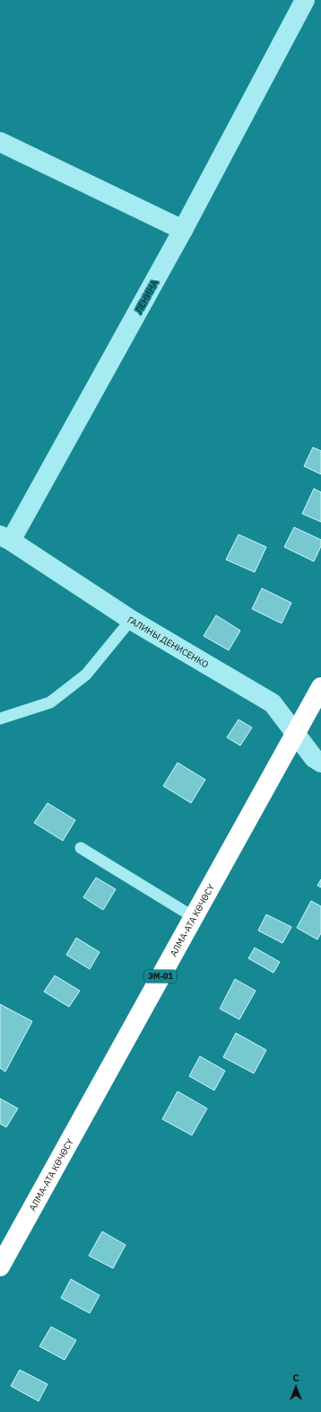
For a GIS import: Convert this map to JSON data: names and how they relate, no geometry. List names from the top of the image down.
{
  "streets": {
    "highway": ["АЛМА-АТА КӨЧӨСҮ", "ЭМ-01"],
    "street": ["ЛЕНИНА", "ГАЛИНЫ ДЕНИСЕНКО"]
  },
  "crossings": [
    ["ЛЕНИНА", "ГАЛИНЫ ДЕНИСЕНКО"],
    ["ГАЛИНЫ ДЕНИСЕНКО", "АЛМА-АТА КӨЧӨСҮ"]
  ],
  "north": "top"
}
